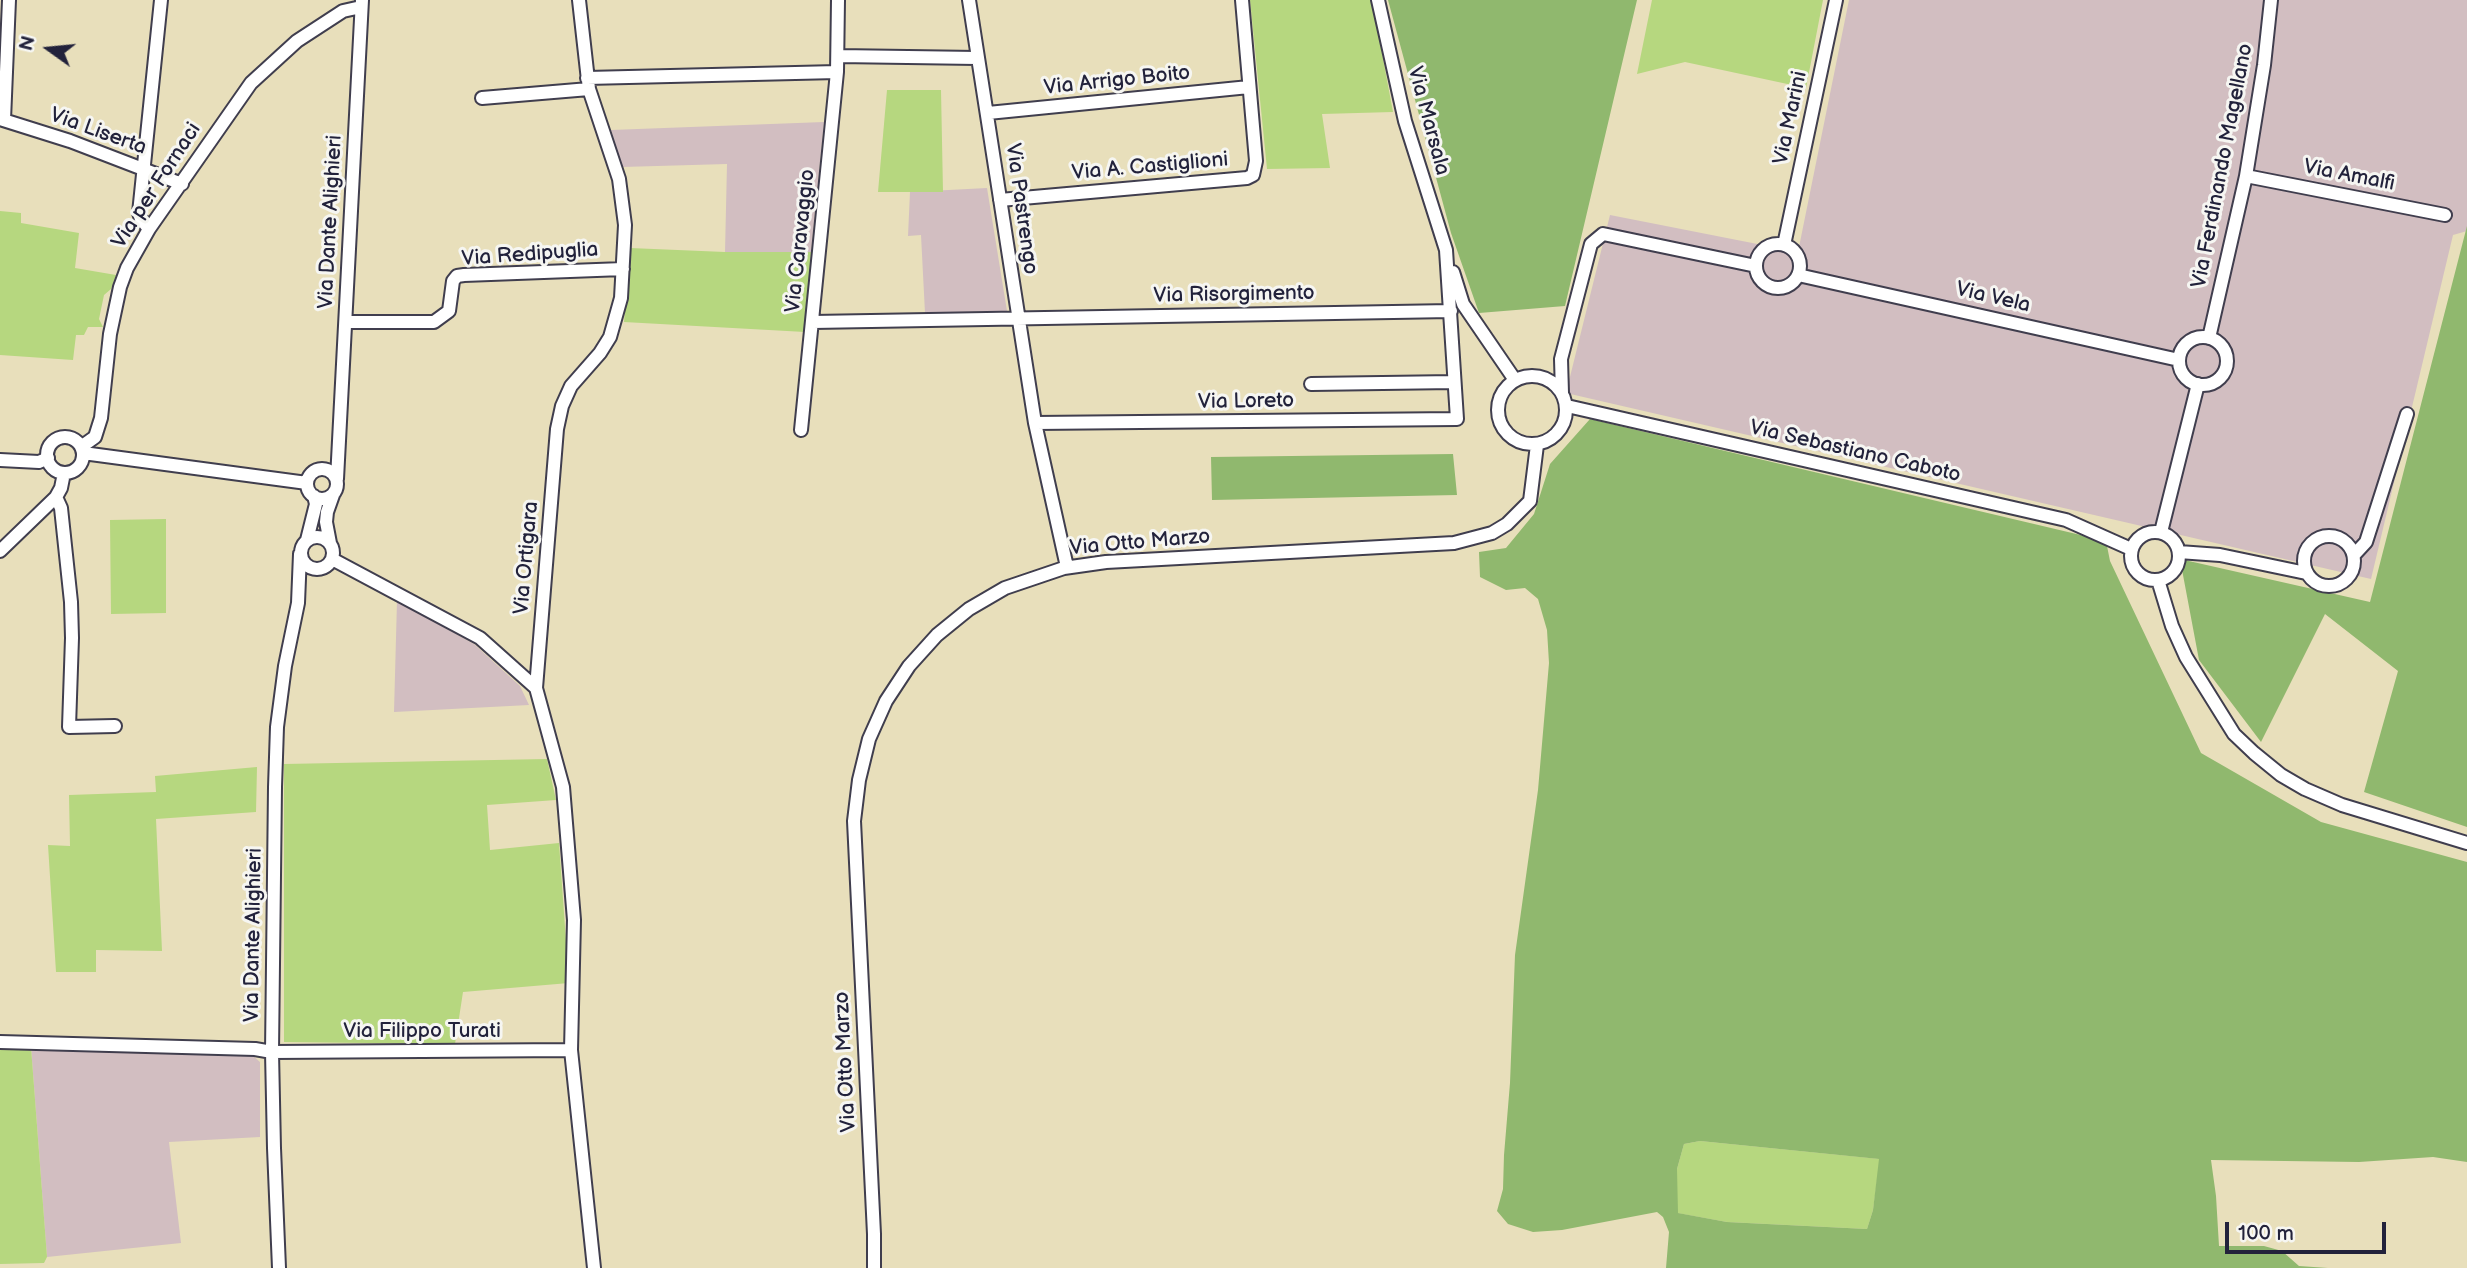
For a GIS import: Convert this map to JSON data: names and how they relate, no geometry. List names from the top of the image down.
{
  "streets": {
    "street": [
      "Via Arrigo Boito",
      "Via Marini",
      "Via Marsala",
      "Via Liserta",
      "Via Ferdinando Magellano",
      "Via A. Castiglioni",
      "Via Amalfi",
      "Via per Fornaci",
      "Via Pastrengo",
      "Via Dante Alighieri",
      "Via Caravaggio",
      "Via Redipuglia",
      "Via Risorgimento",
      "Via Vela",
      "Via Loreto",
      "Via Sebastiano Caboto",
      "Via Otto Marzo",
      "Via Ortigara",
      "Via Filippo Turati"
    ]
  },
  "crossings": [
    ["Via Arrigo Boito", "Via A. Castiglioni"],
    ["Via Arrigo Boito", "Via Pastrengo"],
    ["Via Marini", "Via Vela"],
    ["Via Marsala", "Via Risorgimento"],
    ["Via Marsala", "Via Vela"],
    ["Via Marsala", "Via Loreto"],
    ["Via Marsala", "Via Sebastiano Caboto"],
    ["Via Marsala", "Via Otto Marzo"],
    ["Via Liserta", "Via per Fornaci"],
    ["Via Ferdinando Magellano", "Via Amalfi"],
    ["Via Ferdinando Magellano", "Via Vela"],
    ["Via A. Castiglioni", "Via Pastrengo"],
    ["Via per Fornaci", "Via Dante Alighieri"],
    ["Via Pastrengo", "Via Risorgimento"],
    ["Via Pastrengo", "Via Loreto"],
    ["Via Pastrengo", "Via Otto Marzo"],
    ["Via Dante Alighieri", "Via Redipuglia"],
    ["Via Dante Alighieri", "Via Filippo Turati"],
    ["Via Caravaggio", "Via Risorgimento"],
    ["Via Redipuglia", "Via Ortigara"],
    ["Via Vela", "Via Sebastiano Caboto"],
    ["Via Vela", "Via Otto Marzo"],
    ["Via Sebastiano Caboto", "Via Otto Marzo"],
    ["Via Ortigara", "Via Filippo Turati"]
  ],
  "scale_bar": "100 m",
  "north": "left"
}
